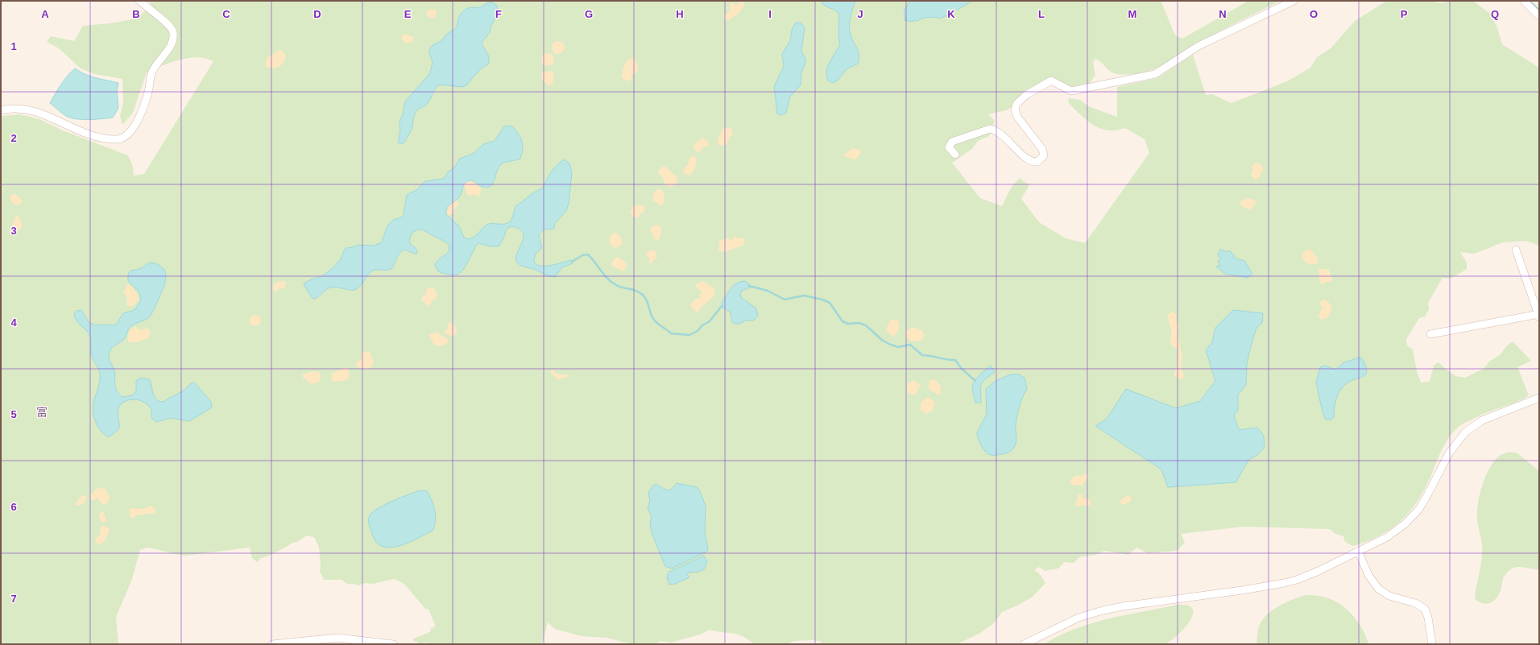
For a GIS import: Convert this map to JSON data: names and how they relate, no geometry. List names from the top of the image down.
{
  "districts": ["富"],
  "grid": {
    "columns": [
      "A",
      "B",
      "C",
      "D",
      "E",
      "F",
      "G",
      "H",
      "I",
      "J",
      "K",
      "L",
      "M",
      "N",
      "O",
      "P",
      "Q"
    ],
    "rows": [
      "1",
      "2",
      "3",
      "4",
      "5",
      "6",
      "7"
    ]
  }
}
